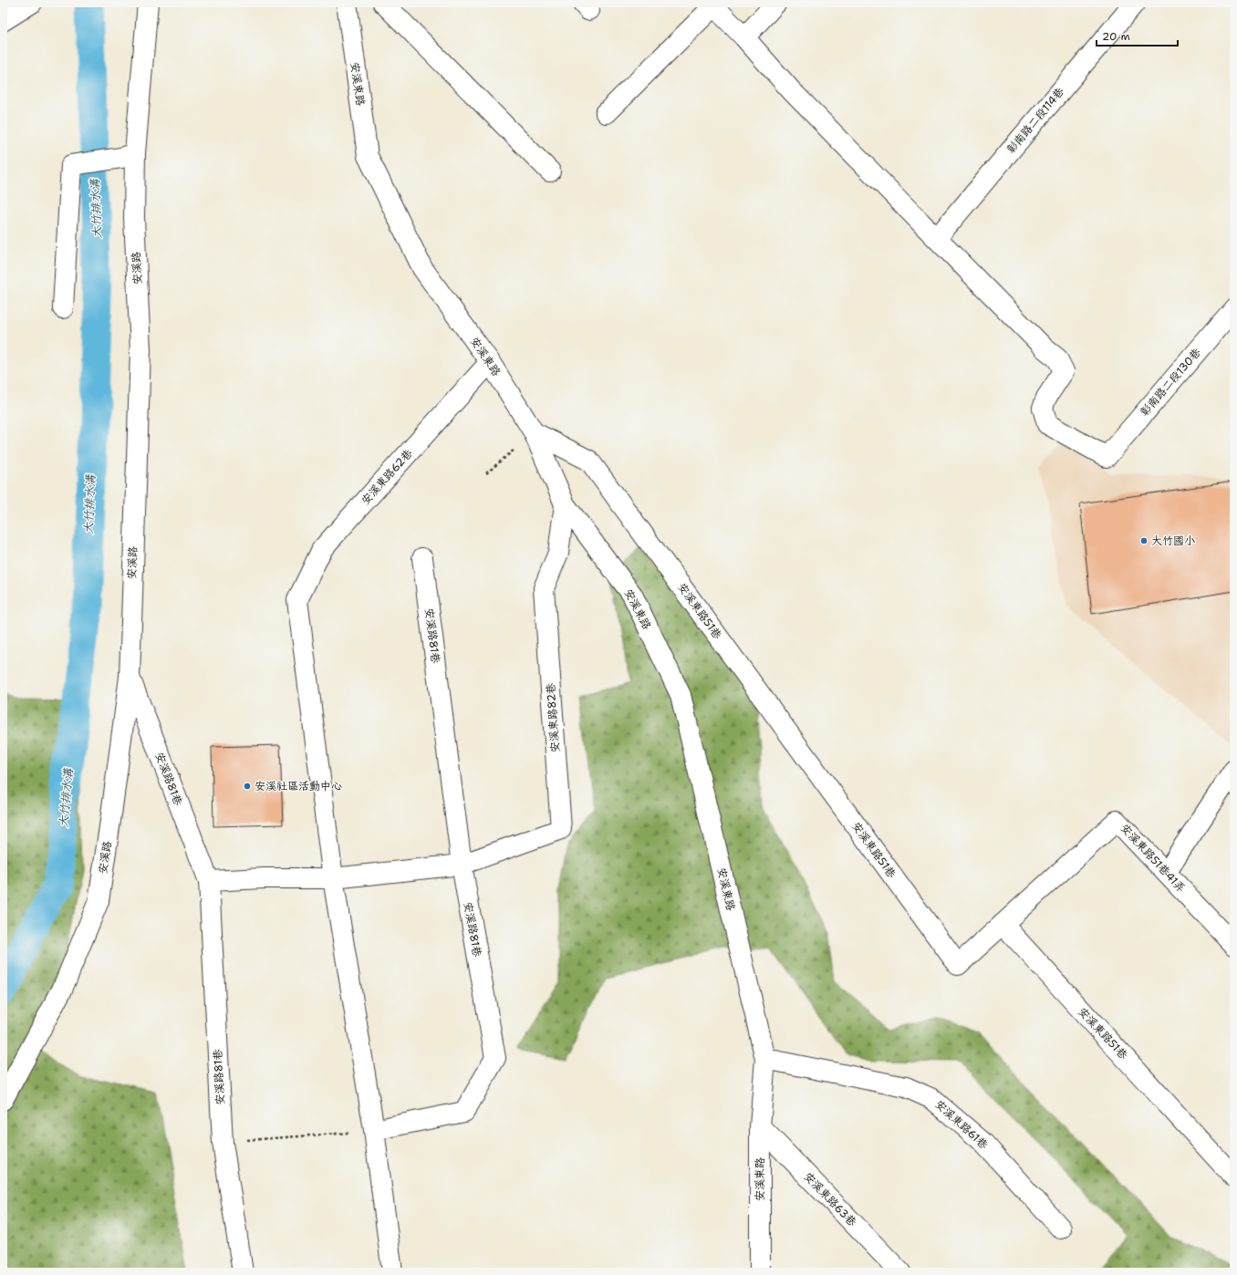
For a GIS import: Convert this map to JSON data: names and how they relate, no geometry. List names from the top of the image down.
{
  "streets": {
    "street": [
      "安溪東路",
      "彰南路二段114巷",
      "安溪路",
      "彰南路二段130巷",
      "安溪東路62巷",
      "安溪東路51巷",
      "安溪路81巷",
      "安溪東路82巷",
      "安溪東路51巷41弄",
      "安溪東路61巷",
      "安溪東路63巷"
    ]
  },
  "crossings": [
    ["安溪東路", "安溪東路62巷"],
    ["安溪東路", "安溪東路51巷"],
    ["安溪東路", "安溪東路82巷"],
    ["安溪東路", "安溪東路61巷"],
    ["安溪東路", "安溪東路63巷"],
    ["彰南路二段114巷", "彰南路二段130巷"],
    ["安溪路", "安溪路81巷"],
    ["安溪東路51巷", "安溪東路51巷41弄"],
    ["安溪路81巷", "安溪東路82巷"]
  ],
  "water": ["大竹排水溝"],
  "places": ["大竹國小", "安溪社區活動中心"],
  "scale_bar": "20 m"
}
